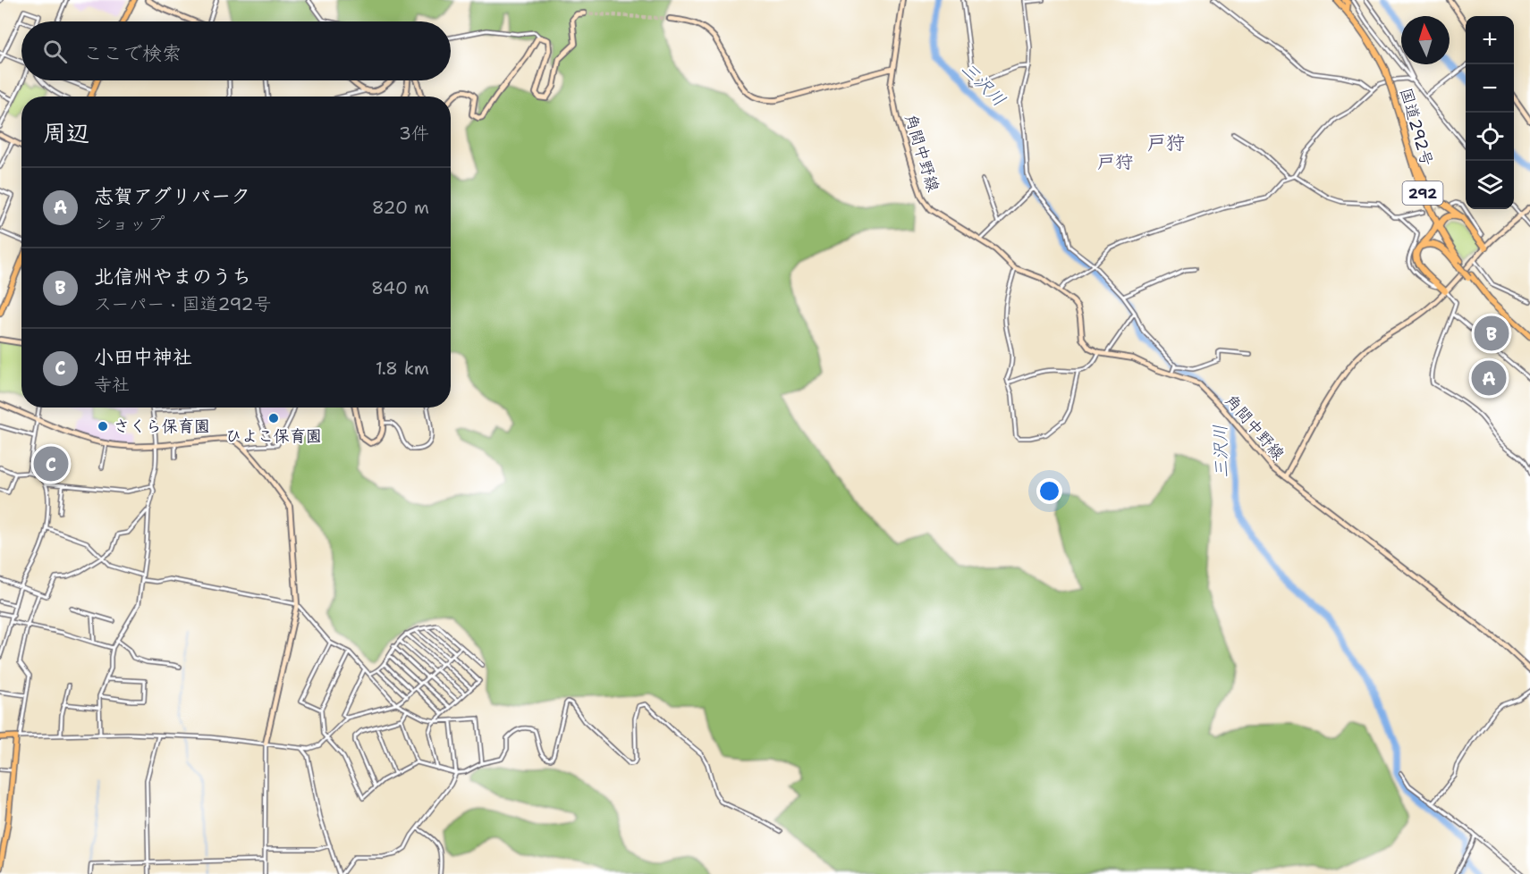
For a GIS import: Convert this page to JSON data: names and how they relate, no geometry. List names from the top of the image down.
{
  "streets": {
    "highway": ["国道292号", "292"],
    "street": ["角間中野線"]
  },
  "districts": ["戸狩", "戸狩"],
  "water": ["三沢川"],
  "places": ["ひよこ保育園", "さくら保育園"],
  "north": "top",
  "page": {
    "map_buttons": ["+", "−"],
    "search": "ここで検索",
    "heading": ["周辺", "3件"],
    "list": [
      {
        "mark": "A",
        "name": "志賀アグリパーク",
        "note": "ショップ",
        "value": "820 m"
      },
      {
        "mark": "B",
        "name": "北信州やまのうち",
        "note": "スーパー · 国道292号",
        "value": "840 m"
      },
      {
        "mark": "C",
        "name": "小田中神社",
        "note": "寺社",
        "value": "1.8 km"
      }
    ],
    "pins": ["B", "A", "C"]
  }
}
